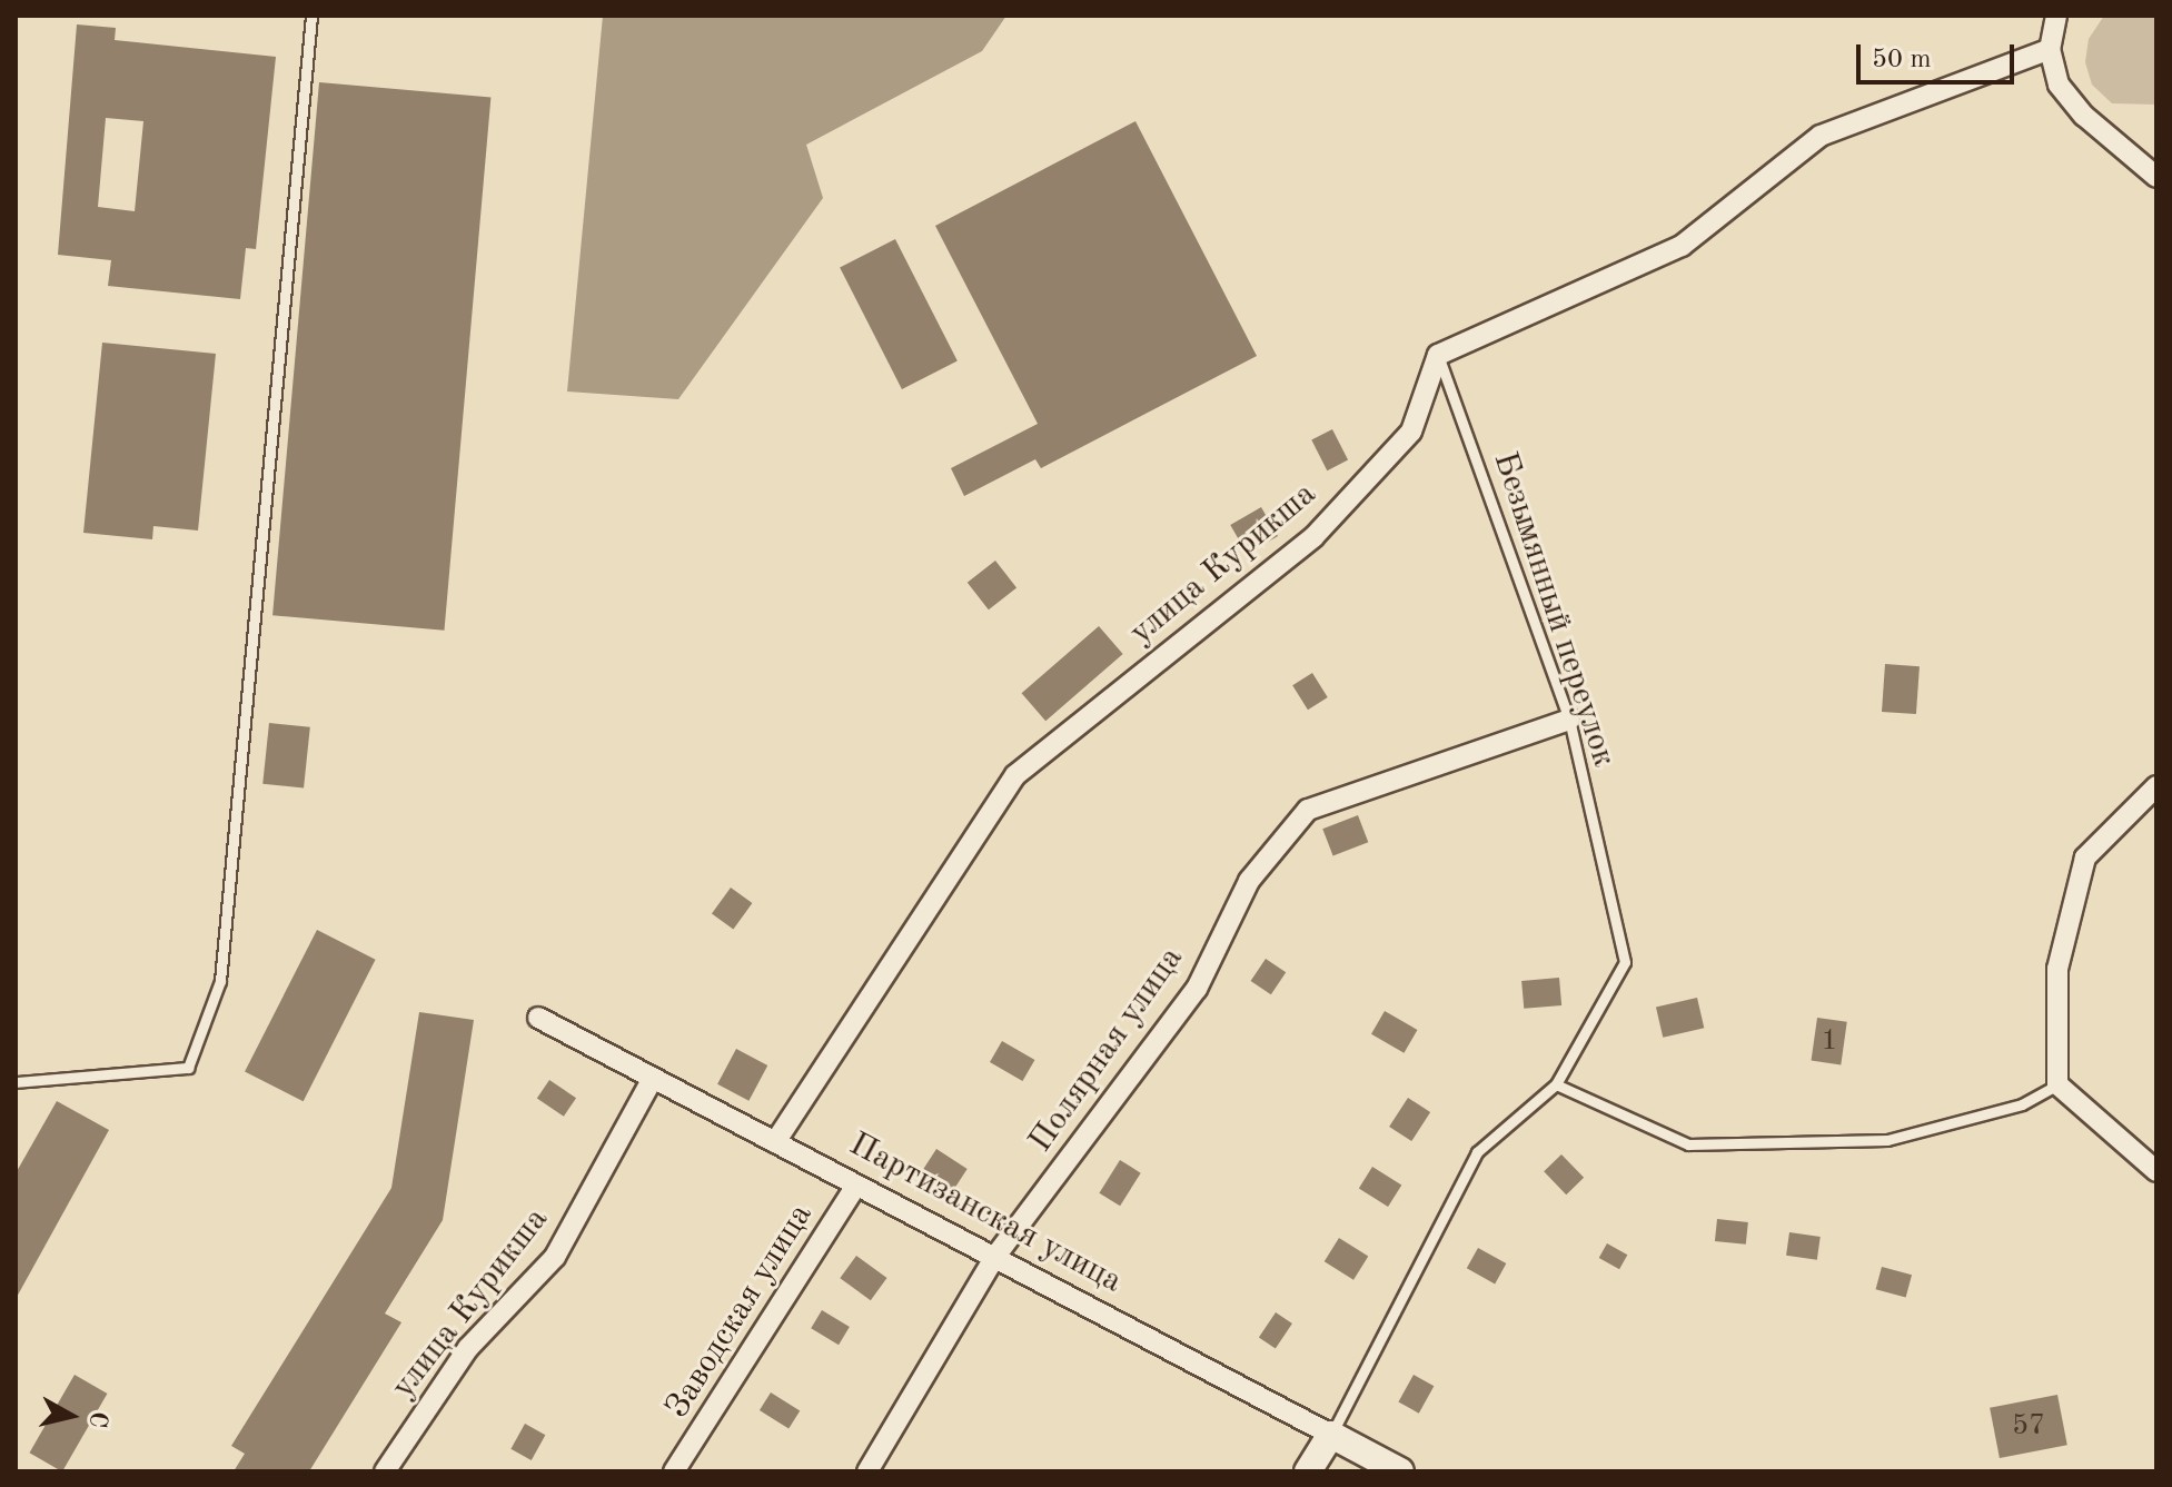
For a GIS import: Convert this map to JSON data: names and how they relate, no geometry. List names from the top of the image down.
{
  "streets": {
    "street": [
      "улица Курикша",
      "Полярная улица",
      "Партизанская улица",
      "Заводская улица"
    ],
    "lane": ["Безымянный переулок"]
  },
  "crossings": [
    ["улица Курикша", "Безымянный переулок"],
    ["улица Курикша", "Партизанская улица"],
    ["Безымянный переулок", "Полярная улица"],
    ["Безымянный переулок", "Партизанская улица"],
    ["Полярная улица", "Партизанская улица"],
    ["Партизанская улица", "Заводская улица"]
  ],
  "house_numbers": ["1", "57"],
  "scale_bar": "50 m",
  "north": "right"
}
